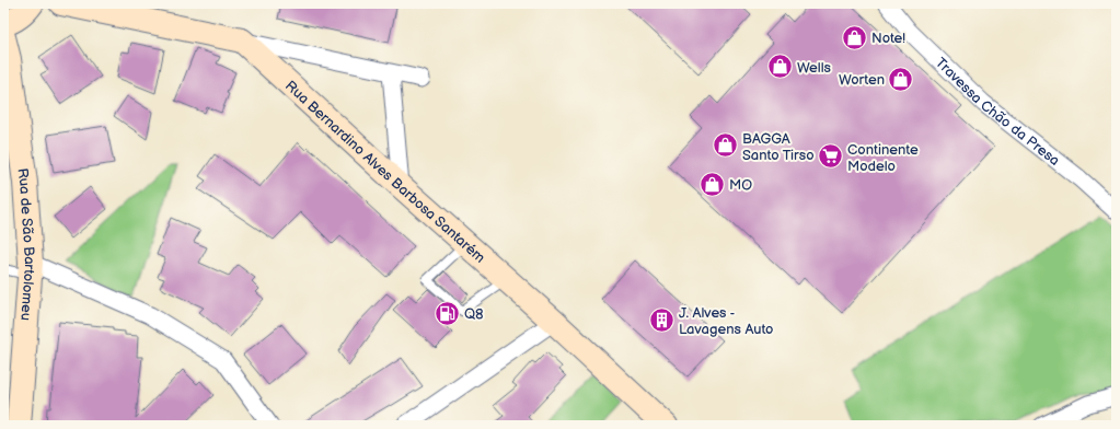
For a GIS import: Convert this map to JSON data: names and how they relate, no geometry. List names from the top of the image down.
{
  "streets": {
    "street": ["Travessa Chão da Presa", "Rua Bernardino Alves Barbosa Santarém", "Rua de São Bartolomeu"]
  },
  "places": {
    "shop": [
      "Note!",
      "Wells",
      "Worten",
      "BAGGA Santo Tirso",
      "MO"
    ],
    "supermarket": ["Continente Modelo"],
    "fuel station": ["Q8"],
    "building": ["J. Alves - Lavagens Auto"]
  }
}
